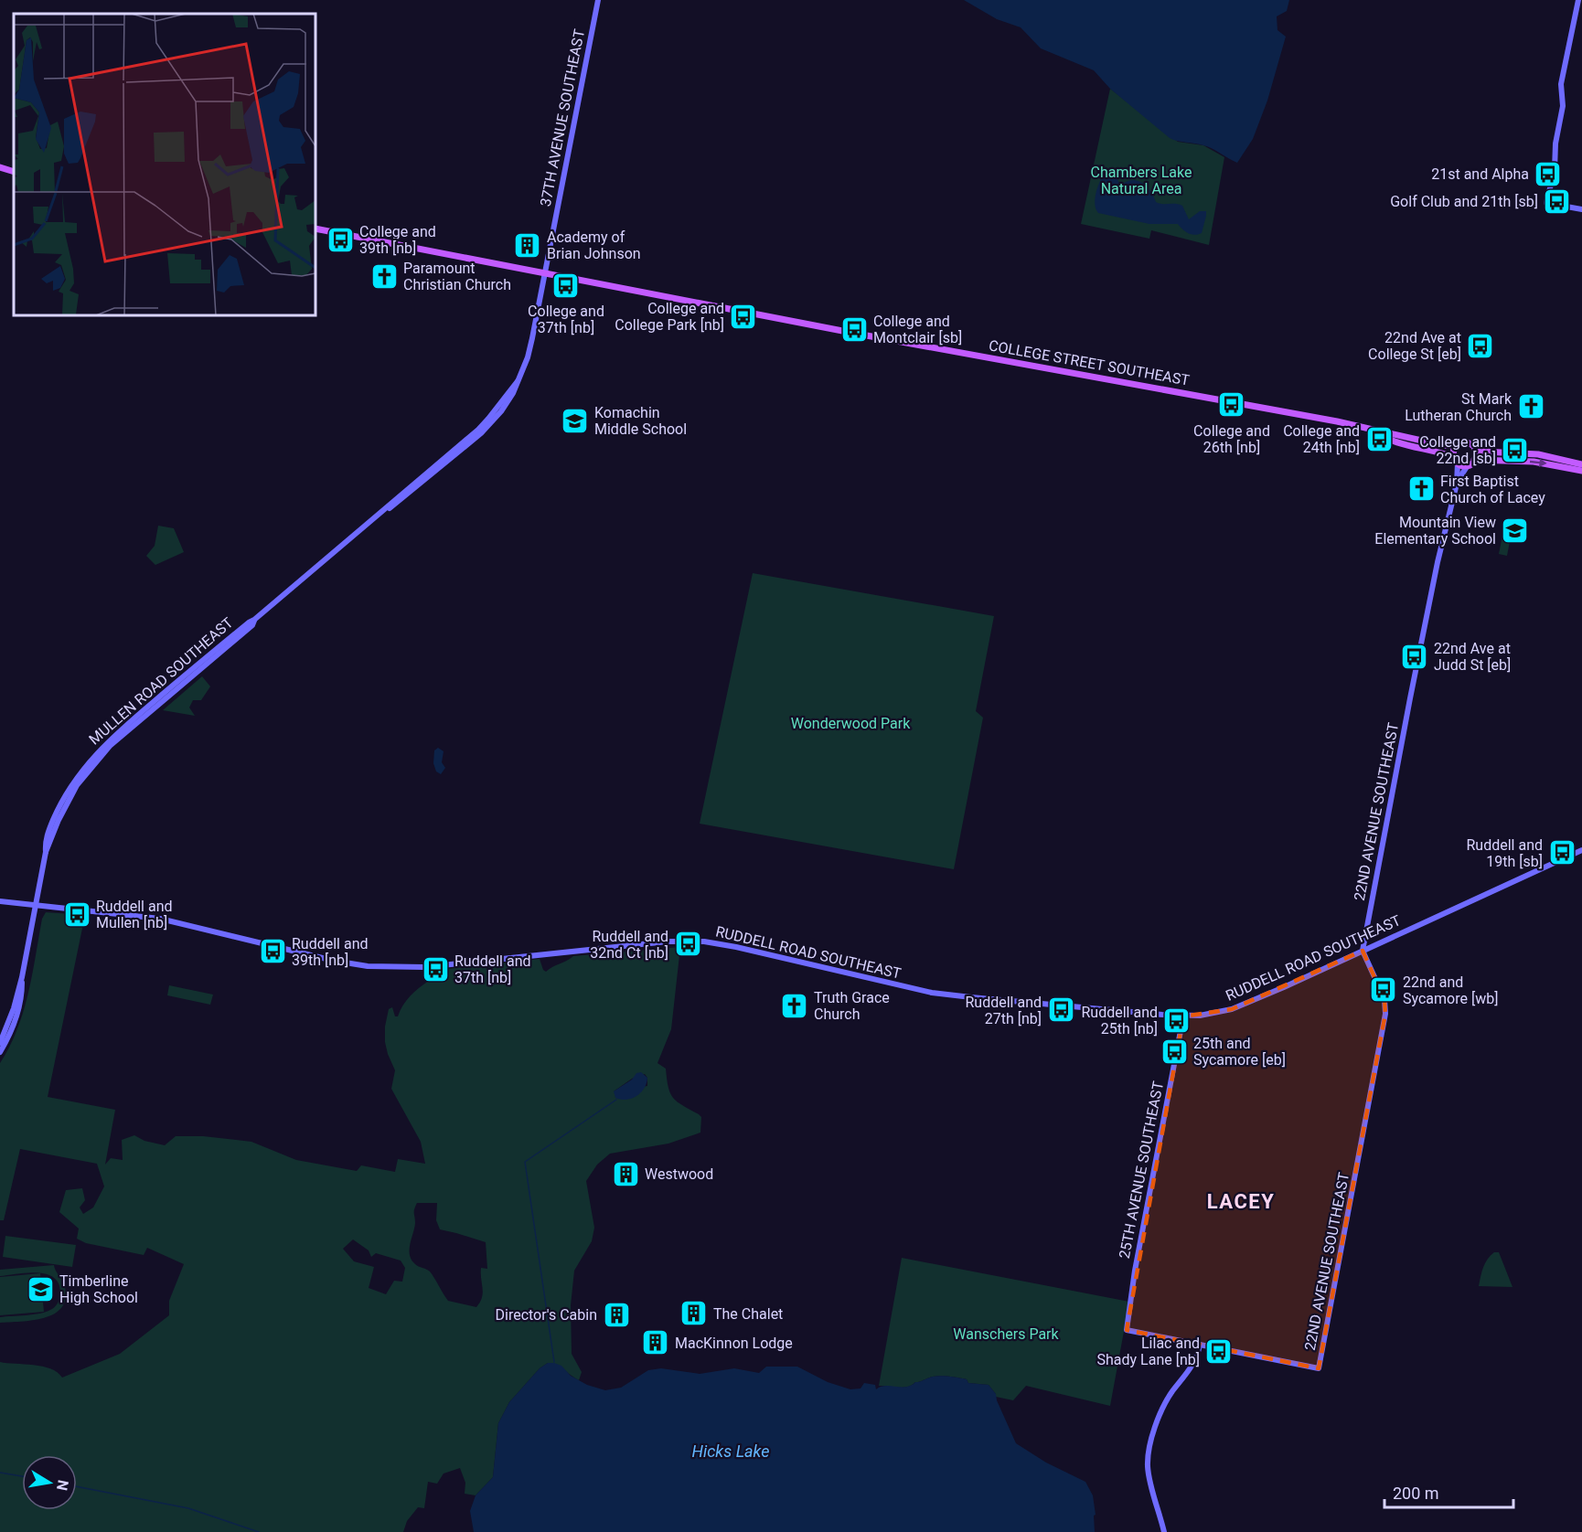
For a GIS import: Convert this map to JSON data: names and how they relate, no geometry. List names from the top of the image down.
{
  "streets": {
    "main road": ["COLLEGE STREET SOUTHEAST"],
    "street": [
      "37TH AVENUE SOUTHEAST",
      "MULLEN ROAD SOUTHEAST",
      "22ND AVENUE SOUTHEAST",
      "RUDDELL ROAD SOUTHEAST",
      "25TH AVENUE SOUTHEAST"
    ]
  },
  "crossings": [
    ["37TH AVENUE SOUTHEAST", "COLLEGE STREET SOUTHEAST"],
    ["37TH AVENUE SOUTHEAST", "MULLEN ROAD SOUTHEAST"],
    ["COLLEGE STREET SOUTHEAST", "MULLEN ROAD SOUTHEAST"],
    ["COLLEGE STREET SOUTHEAST", "22ND AVENUE SOUTHEAST"],
    ["MULLEN ROAD SOUTHEAST", "RUDDELL ROAD SOUTHEAST"],
    ["22ND AVENUE SOUTHEAST", "RUDDELL ROAD SOUTHEAST"],
    ["22ND AVENUE SOUTHEAST", "25TH AVENUE SOUTHEAST"],
    ["RUDDELL ROAD SOUTHEAST", "25TH AVENUE SOUTHEAST"]
  ],
  "districts": ["LACEY"],
  "water": ["Hicks Lake"],
  "parks": ["Chambers Lake Natural Area", "Wonderwood Park", "Wanschers Park"],
  "places": {
    "bus stop": [
      "21st and Alpha",
      "Golf Club and 21th [sb]",
      "College and 39th [nb]",
      "College and 37th [nb]",
      "College and College Park [nb]",
      "College and Montclair [sb]",
      "22nd Ave at College St [eb]",
      "College and 26th [nb]",
      "College and 24th [nb]",
      "College and 22nd [sb]",
      "22nd Ave at Judd St [eb]",
      "Ruddell and 19th [sb]",
      "Ruddell and Mullen [nb]",
      "Ruddell and 32nd Ct [nb]",
      "Ruddell and 39th [nb]",
      "Ruddell and 37th [nb]",
      "22nd and Sycamore [wb]",
      "Ruddell and 27th [nb]",
      "Ruddell and 25th [nb]",
      "25th and Sycamore [eb]",
      "Lilac and Shady Lane [nb]"
    ],
    "building": [
      "Academy of Brian Johnson",
      "Westwood",
      "The Chalet",
      "Director's Cabin",
      "MacKinnon Lodge"
    ],
    "church": [
      "Paramount Christian Church",
      "St Mark Lutheran Church",
      "First Baptist Church of Lacey",
      "Truth Grace Church"
    ],
    "school or university": ["Komachin Middle School", "Mountain View Elementary School", "Timberline High School"]
  },
  "scale_bar": "200 m",
  "north": "right"
}
